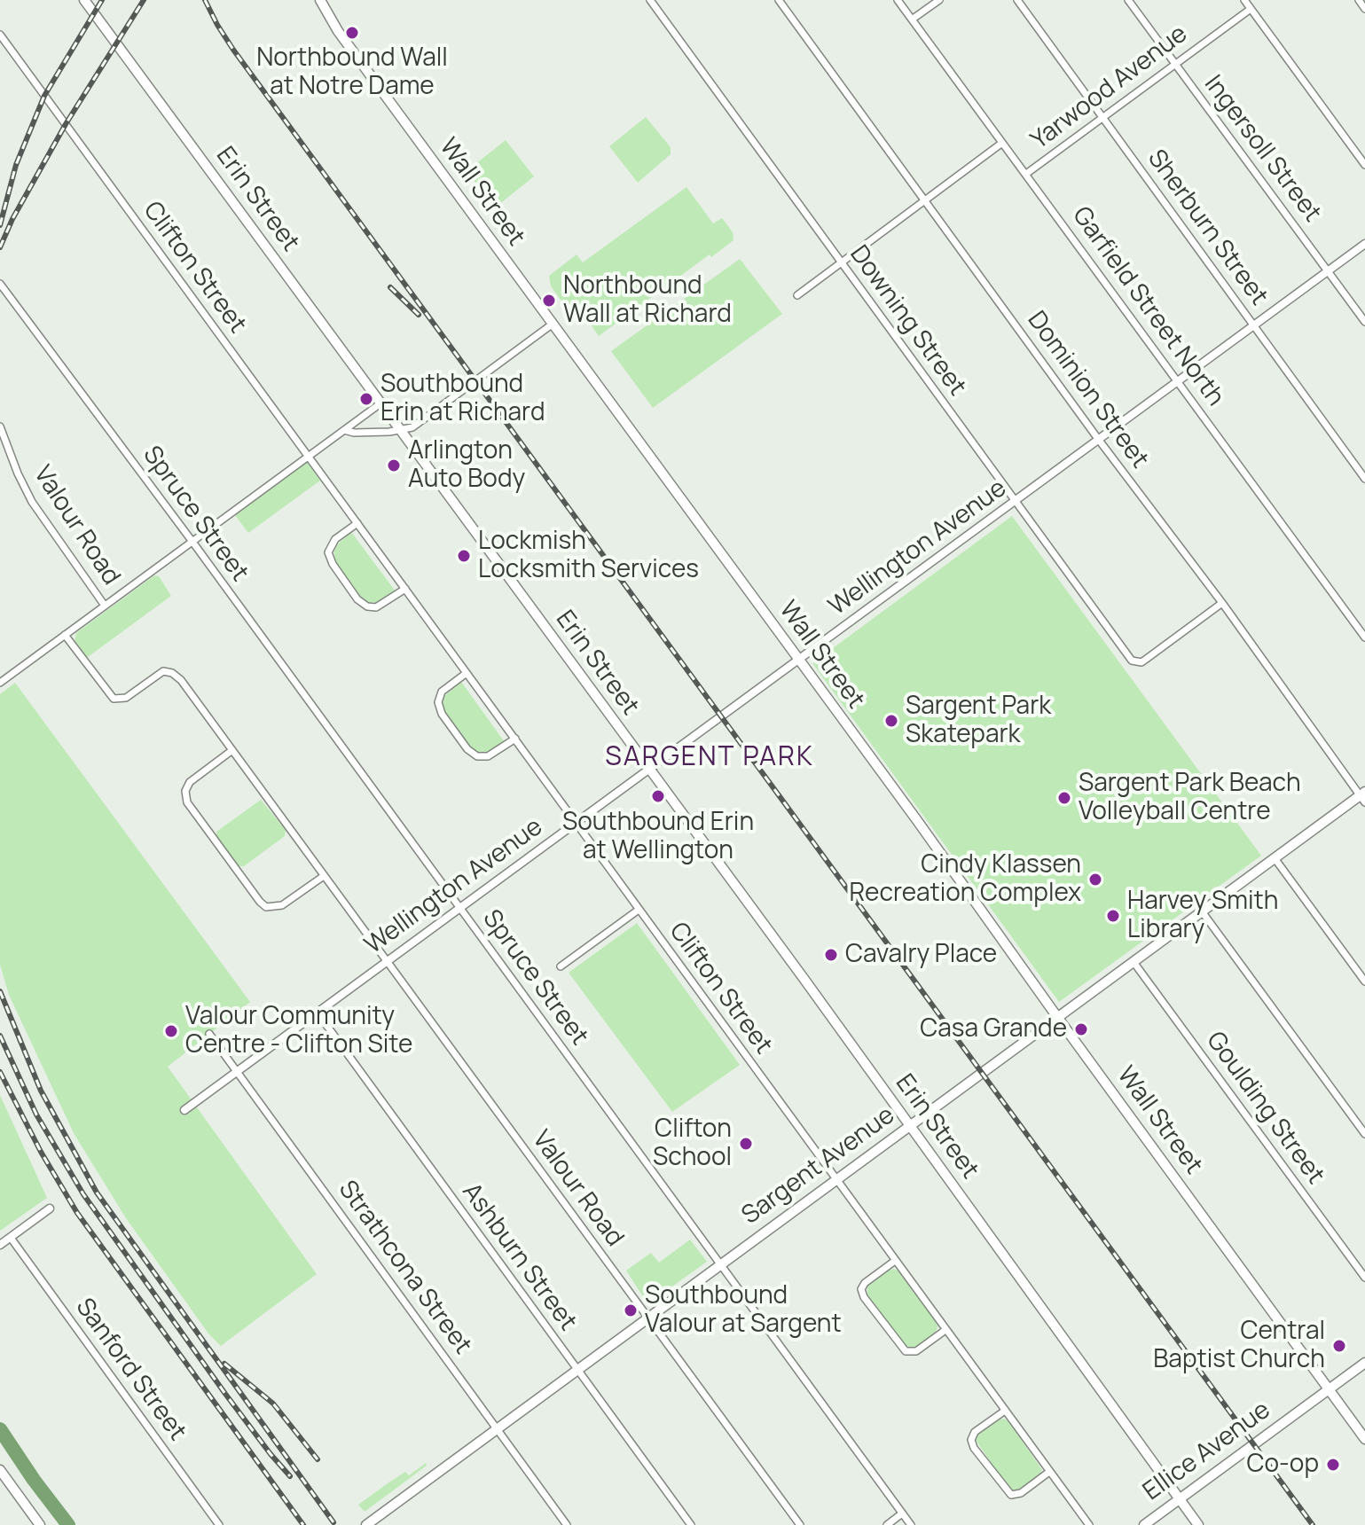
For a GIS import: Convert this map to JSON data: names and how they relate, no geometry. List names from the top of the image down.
{
  "streets": {
    "main road": [
      "Wall Street",
      "Erin Street",
      "Sargent Avenue",
      "Ellice Avenue"
    ],
    "street": [
      "Yarwood Avenue",
      "Ingersoll Street",
      "Sherburn Street",
      "Clifton Street",
      "Garfield Street North",
      "Downing Street",
      "Dominion Street",
      "Spruce Street",
      "Valour Road",
      "Wellington Avenue",
      "Goulding Street",
      "Ashburn Street",
      "Strathcona Street",
      "Sanford Street"
    ]
  },
  "crossings": [
    ["Yarwood Avenue", "Ingersoll Street"],
    ["Yarwood Avenue", "Sherburn Street"],
    ["Yarwood Avenue", "Garfield Street North"],
    ["Yarwood Avenue", "Downing Street"],
    ["Yarwood Avenue", "Dominion Street"],
    ["Ingersoll Street", "Wellington Avenue"],
    ["Wall Street", "Wellington Avenue"],
    ["Wall Street", "Sargent Avenue"],
    ["Wall Street", "Ellice Avenue"],
    ["Erin Street", "Wellington Avenue"],
    ["Erin Street", "Sargent Avenue"],
    ["Erin Street", "Ellice Avenue"],
    ["Sherburn Street", "Wellington Avenue"],
    ["Clifton Street", "Wellington Avenue"],
    ["Clifton Street", "Sargent Avenue"],
    ["Garfield Street North", "Wellington Avenue"],
    ["Downing Street", "Dominion Street"],
    ["Downing Street", "Wellington Avenue"],
    ["Dominion Street", "Wellington Avenue"],
    ["Dominion Street", "Sargent Avenue"],
    ["Spruce Street", "Wellington Avenue"],
    ["Spruce Street", "Sargent Avenue"],
    ["Valour Road", "Wellington Avenue"],
    ["Valour Road", "Sargent Avenue"],
    ["Wellington Avenue", "Ashburn Street"],
    ["Wellington Avenue", "Strathcona Street"],
    ["Goulding Street", "Sargent Avenue"],
    ["Sargent Avenue", "Ashburn Street"],
    ["Sargent Avenue", "Strathcona Street"]
  ],
  "districts": ["SARGENT PARK"],
  "places": [
    "Northbound Wall at Notre Dame",
    "Northbound Wall at Richard",
    "Southbound Erin at Richard",
    "Arlington Auto Body",
    "Lockmish Locksmith Services",
    "Sargent Park Skatepark",
    "Southbound Erin at Wellington",
    "Sargent Park Beach Volleyball Centre",
    "Cindy Klassen Recreation Complex",
    "Harvey Smith Library",
    "Cavalry Place",
    "Casa Grande",
    "Valour Community Centre - Clifton Site",
    "Clifton School",
    "Southbound Valour at Sargent",
    "Central Baptist Church",
    "Co-op"
  ]
}
